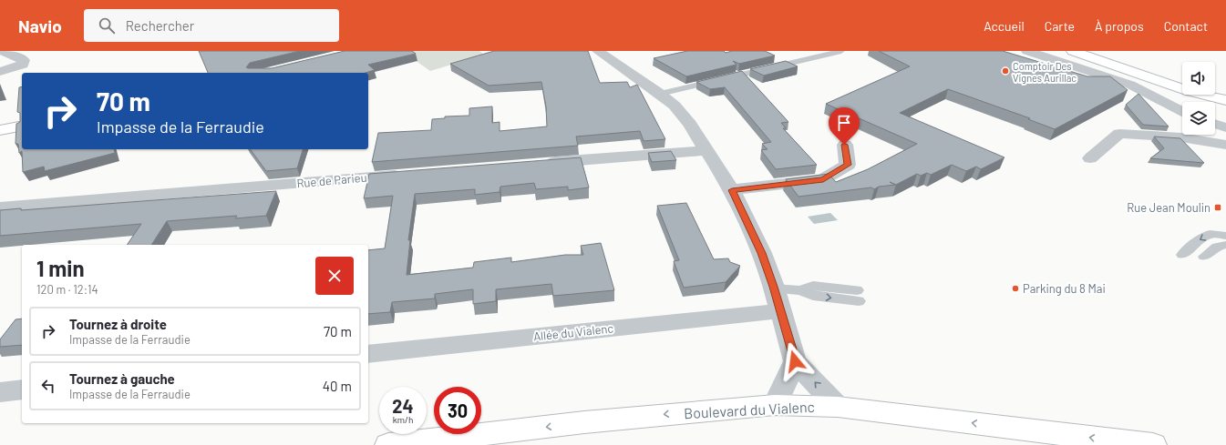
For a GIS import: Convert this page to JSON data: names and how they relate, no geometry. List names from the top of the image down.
{
  "streets": {
    "main road": ["Boulevard du Vialenc"],
    "street": ["Rue de Parieu", "Allée du Vialenc"]
  },
  "one_way": ["Boulevard du Vialenc"],
  "places": {
    "other": ["Comptoir Des Vignes Aurillac", "Parking du 8 Mai"],
    "transit": ["Rue Jean Moulin"]
  },
  "page": {
    "header": "Navio",
    "search": "Rechercher",
    "nav": [
      "Accueil",
      "Carte",
      "À propos",
      "Contact"
    ],
    "turn": ["70 m", "Impasse de la Ferraudie"],
    "heading": ["1 min", "120 m · 12:14"],
    "list": [
      {
        "name": "Tournez à droite",
        "note": "Impasse de la Ferraudie",
        "value": "70 m"
      },
      {
        "name": "Tournez à gauche",
        "note": "Impasse de la Ferraudie",
        "value": "40 m"
      }
    ],
    "speed": "24 km/h",
    "limit": "30"
  }
}
